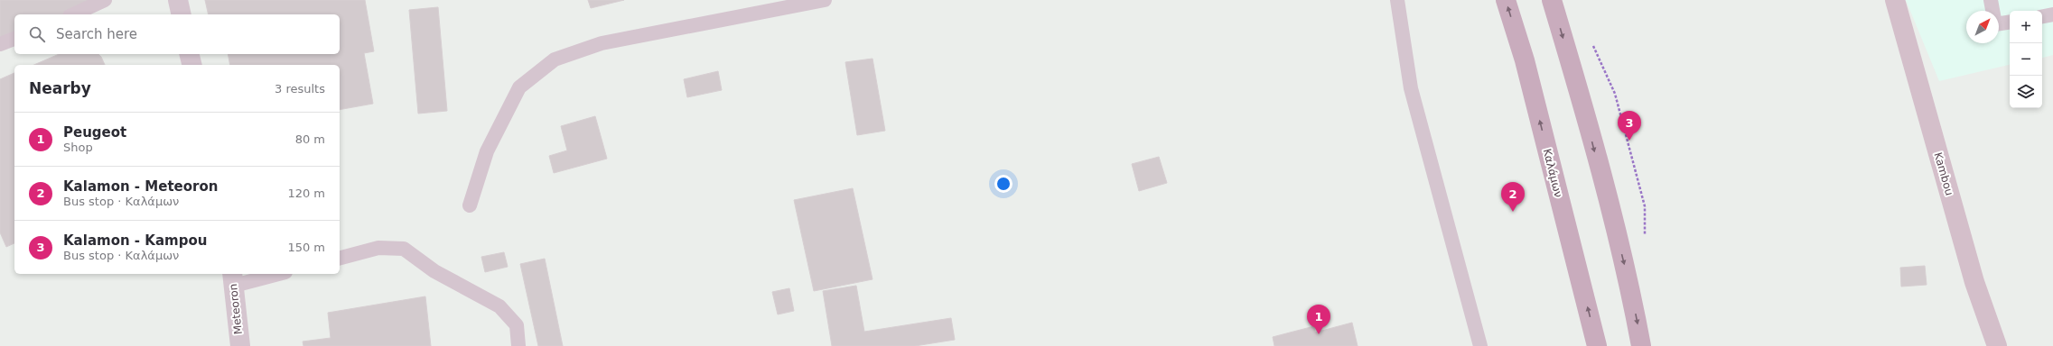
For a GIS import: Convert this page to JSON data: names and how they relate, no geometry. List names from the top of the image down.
{
  "streets": {
    "main road": ["Καλάμων"],
    "street": ["Kambou", "Meteoron"]
  },
  "north": "top right",
  "page": {
    "map_buttons": ["+", "−"],
    "search": "Search here",
    "heading": ["Nearby", "3 results"],
    "pins": ["3", "2", "1"],
    "list": [
      {
        "mark": "1",
        "name": "Peugeot",
        "note": "Shop",
        "value": "80 m"
      },
      {
        "mark": "2",
        "name": "Kalamon - Meteoron",
        "note": "Bus stop · Καλάμων",
        "value": "120 m"
      },
      {
        "mark": "3",
        "name": "Kalamon - Kampou",
        "note": "Bus stop · Καλάμων",
        "value": "150 m"
      }
    ]
  }
}
